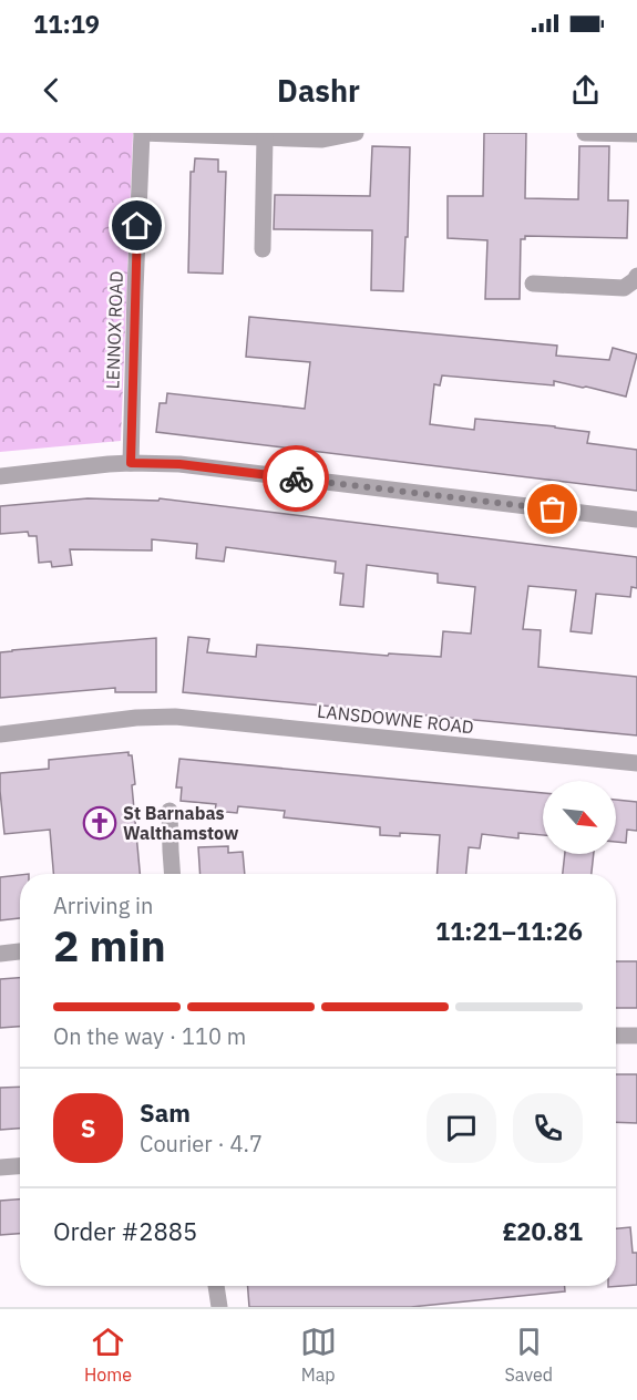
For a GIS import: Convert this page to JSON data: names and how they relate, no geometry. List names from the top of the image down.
{
  "streets": {
    "street": ["LENNOX ROAD", "LANSDOWNE ROAD"]
  },
  "places": {
    "church": ["St Barnabas Walthamstow"]
  },
  "north": "bottom right",
  "page": {
    "status": "11:19",
    "header": "Dashr",
    "heading": ["2 min", "Arriving in", "11:21–11:26"],
    "panel": [
      "Sam",
      "Courier · 4.7",
      "Order #2885",
      "£20.81"
    ],
    "bar": "On the way · 110 m",
    "round": "S",
    "tabs": ["Home", "Map", "Saved"]
  }
}
